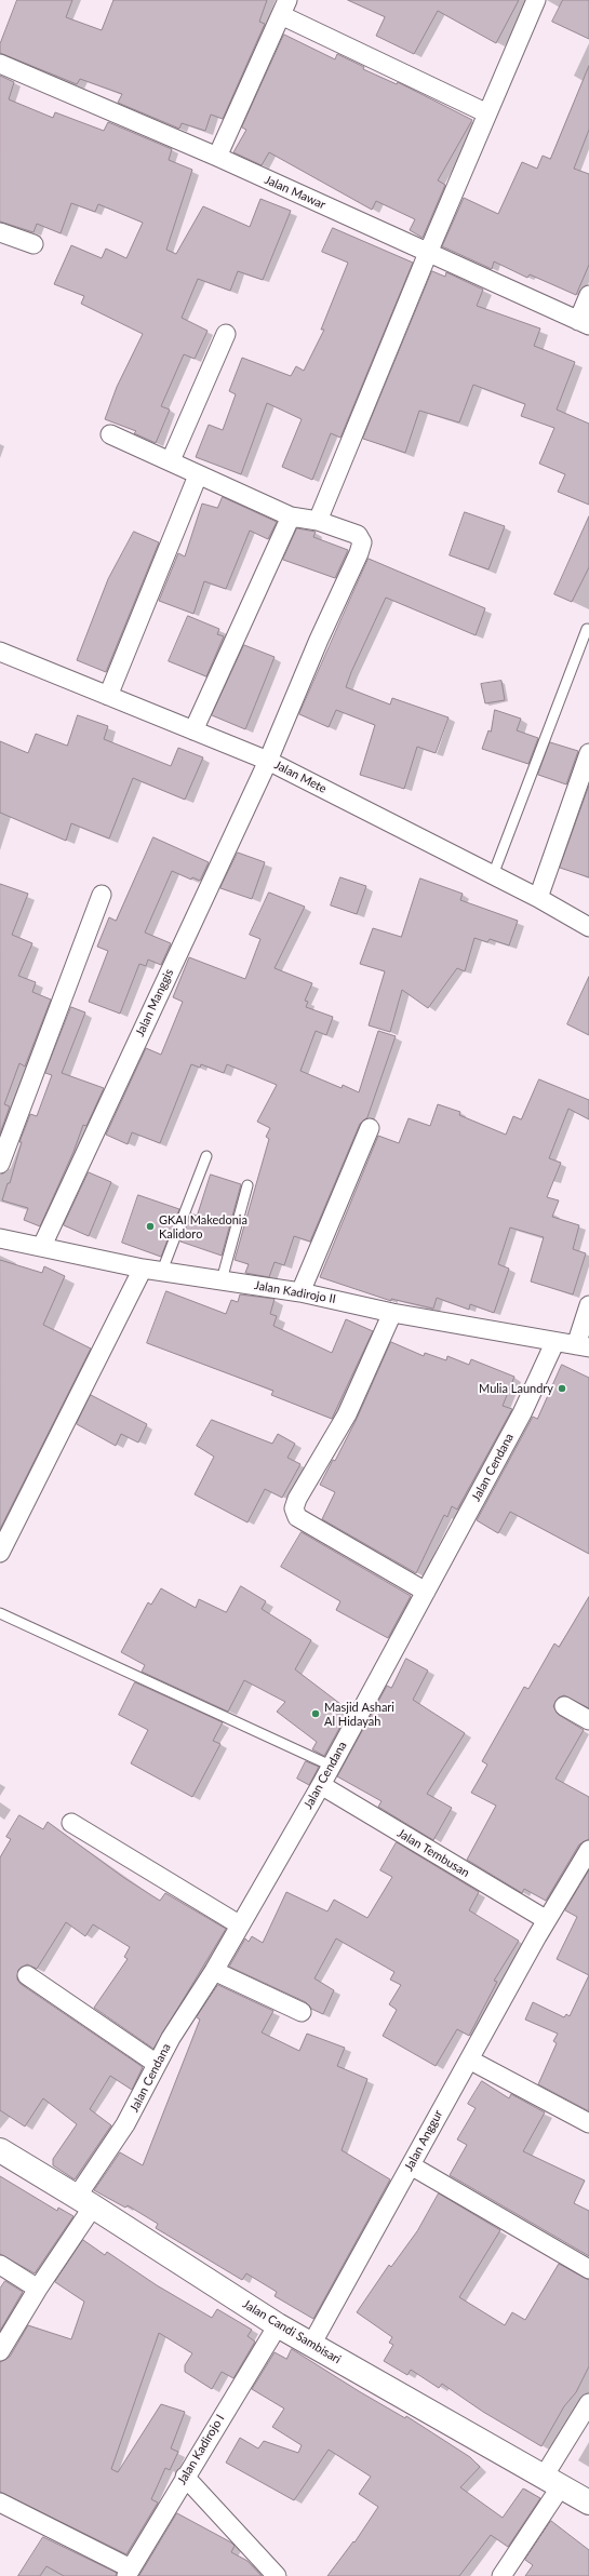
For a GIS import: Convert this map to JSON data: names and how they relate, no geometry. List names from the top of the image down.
{
  "streets": {
    "street": [
      "Jalan Mawar",
      "Jalan Mete",
      "Jalan Manggis",
      "Jalan Kadirojo II",
      "Jalan Cendana",
      "Jalan Tembusan",
      "Jalan Anggur",
      "Jalan Candi Sambisari",
      "Jalan Kadirojo I"
    ]
  },
  "crossings": [
    ["Jalan Mete", "Jalan Manggis"],
    ["Jalan Manggis", "Jalan Kadirojo II"],
    ["Jalan Kadirojo II", "Jalan Cendana"],
    ["Jalan Cendana", "Jalan Tembusan"],
    ["Jalan Cendana", "Jalan Candi Sambisari"],
    ["Jalan Tembusan", "Jalan Anggur"],
    ["Jalan Anggur", "Jalan Candi Sambisari"],
    ["Jalan Candi Sambisari", "Jalan Kadirojo I"]
  ],
  "places": ["GKAI Makedonia Kalidoro", "Mulia Laundry", "Masjid Ashari Al Hidayah"]
}
